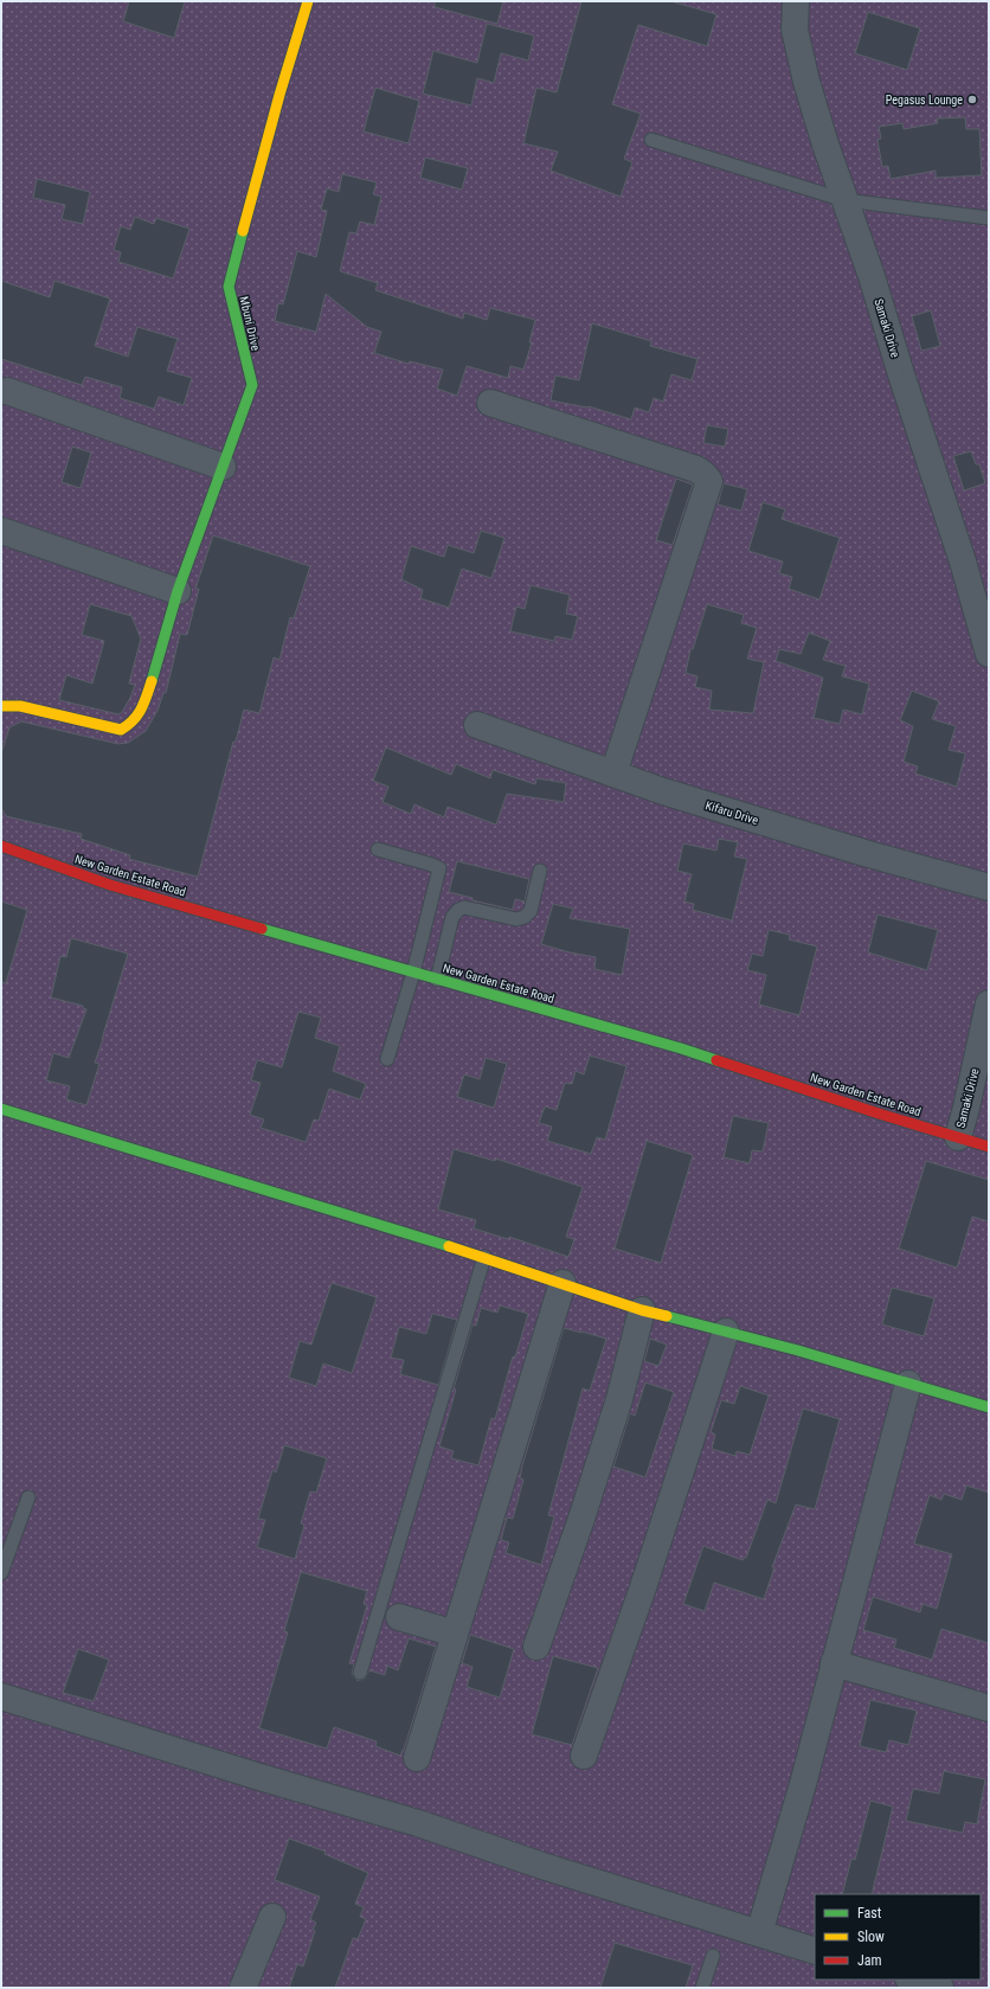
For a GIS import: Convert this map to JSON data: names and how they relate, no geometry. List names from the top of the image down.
{
  "streets": {
    "street": [
      "Mbuni Drive",
      "Samaki Drive",
      "Kifaru Drive",
      "New Garden Estate Road"
    ]
  },
  "crossings": [
    ["Samaki Drive", "New Garden Estate Road"]
  ],
  "places": ["Pegasus Lounge"],
  "legend": ["Fast", "Slow", "Jam"]
}
